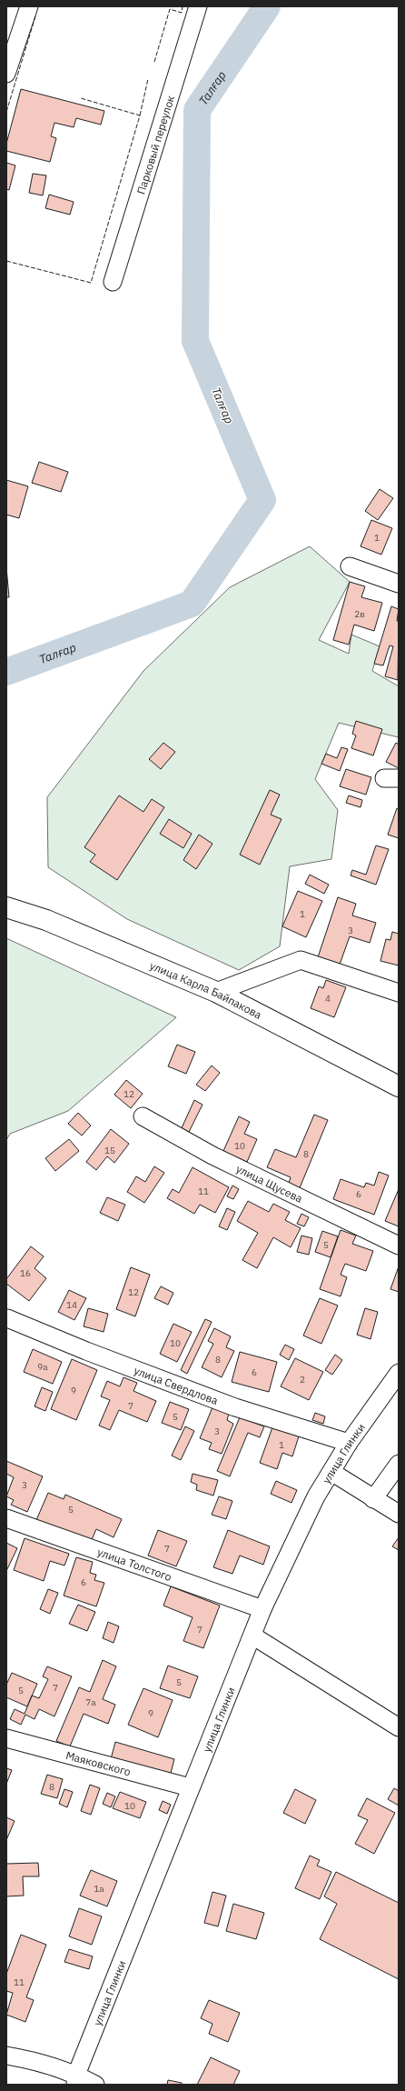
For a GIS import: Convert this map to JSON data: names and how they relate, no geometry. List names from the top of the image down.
{
  "streets": {
    "main road": ["улица Карла Байпакова"],
    "street": [
      "Парковый переулок",
      "улица Щусева",
      "улица Свердлова",
      "улица Глинки",
      "улица Толстого",
      "Маяковского"
    ]
  },
  "crossings": [
    ["улица Свердлова", "улица Глинки"],
    ["улица Глинки", "улица Толстого"],
    ["улица Глинки", "Маяковского"]
  ],
  "water": ["Талғар"],
  "house_numbers": [
    "1",
    "2в",
    "1",
    "3",
    "4",
    "12",
    "10",
    "15",
    "8",
    "11",
    "6",
    "5",
    "16",
    "12",
    "14",
    "10",
    "8",
    "9а",
    "6",
    "2",
    "9",
    "7",
    "5",
    "3",
    "1",
    "3",
    "5",
    "7",
    "6",
    "7",
    "5",
    "7",
    "5",
    "7а",
    "9",
    "8",
    "10",
    "1а",
    "11"
  ]
}
